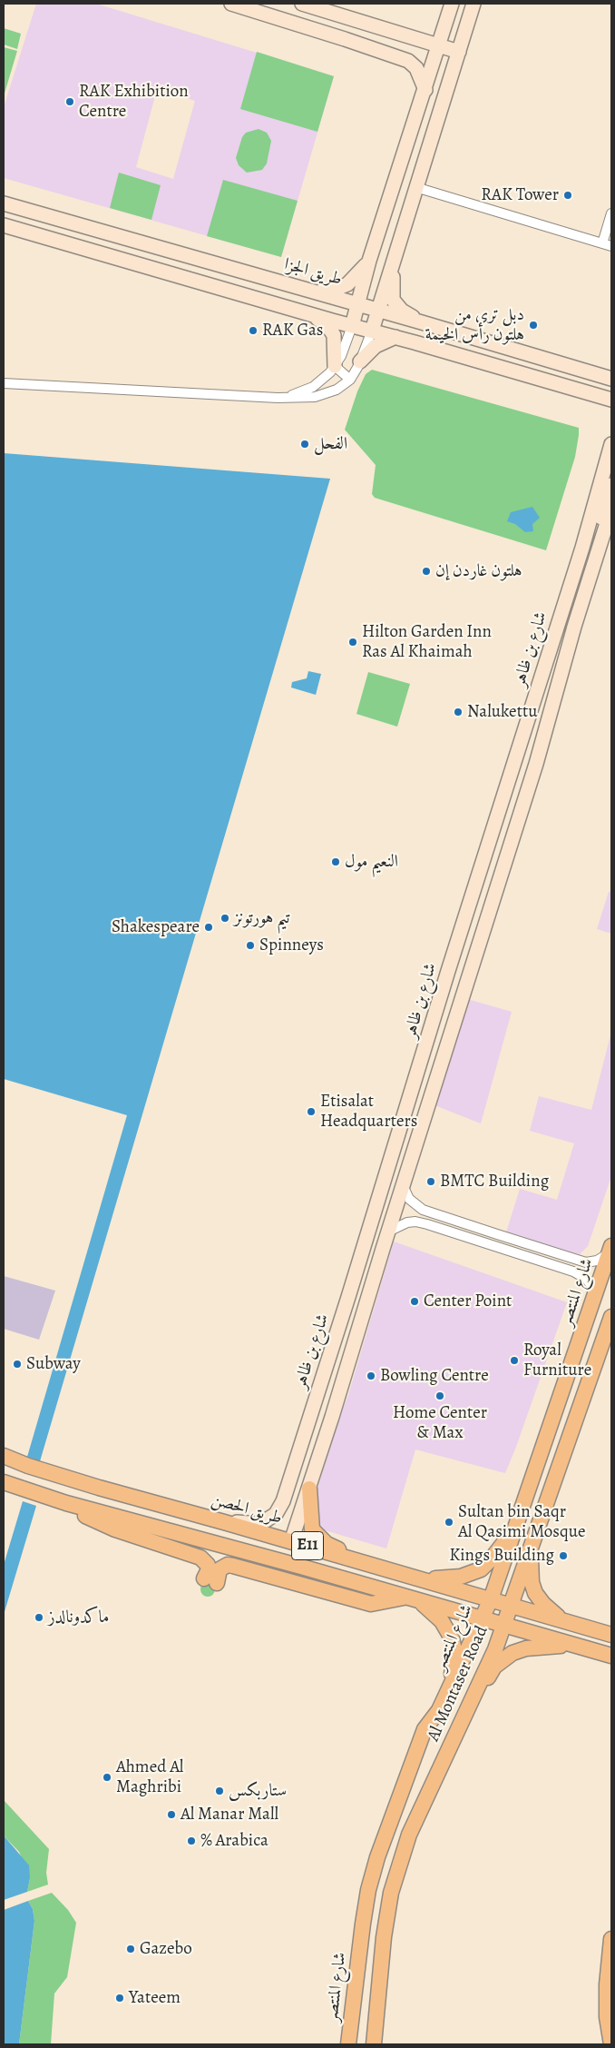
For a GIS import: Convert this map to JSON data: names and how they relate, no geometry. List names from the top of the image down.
{
  "streets": {
    "main road": [
      "شارع المنتصر",
      "طريق الحصن",
      "E11",
      "Al Montaser Road"
    ],
    "street": ["طريق الجزا", "شارع بن ظاهر"]
  },
  "crossings": [
    ["شارع بن ظاهر", "طريق الحصن"],
    ["شارع المنتصر", "طريق الحصن"],
    ["شارع المنتصر", "E11"],
    ["طريق الحصن", "Al Montaser Road"],
    ["E11", "Al Montaser Road"]
  ],
  "places": [
    "RAK Exhibition Centre",
    "RAK Tower",
    "دبل تري من هلتون رأس الخيمة",
    "RAK Gas",
    "الفحل",
    "هلتون غاردن إن",
    "Hilton Garden Inn Ras Al Khaimah",
    "Nalukettu",
    "النعيم مول",
    "تيم هورتونز",
    "Shakespeare",
    "Spinneys",
    "Etisalat Headquarters",
    "BMTC Building",
    "Center Point",
    "Royal Furniture",
    "Subway",
    "Bowling Centre",
    "Home Center & Max",
    "Sultan bin Saqr Al Qasimi Mosque",
    "Kings Building",
    "ماكدونالدز",
    "Ahmed Al Maghribi",
    "ستاربكس",
    "Al Manar Mall",
    "% Arabica",
    "Gazebo",
    "Yateem"
  ]
}
